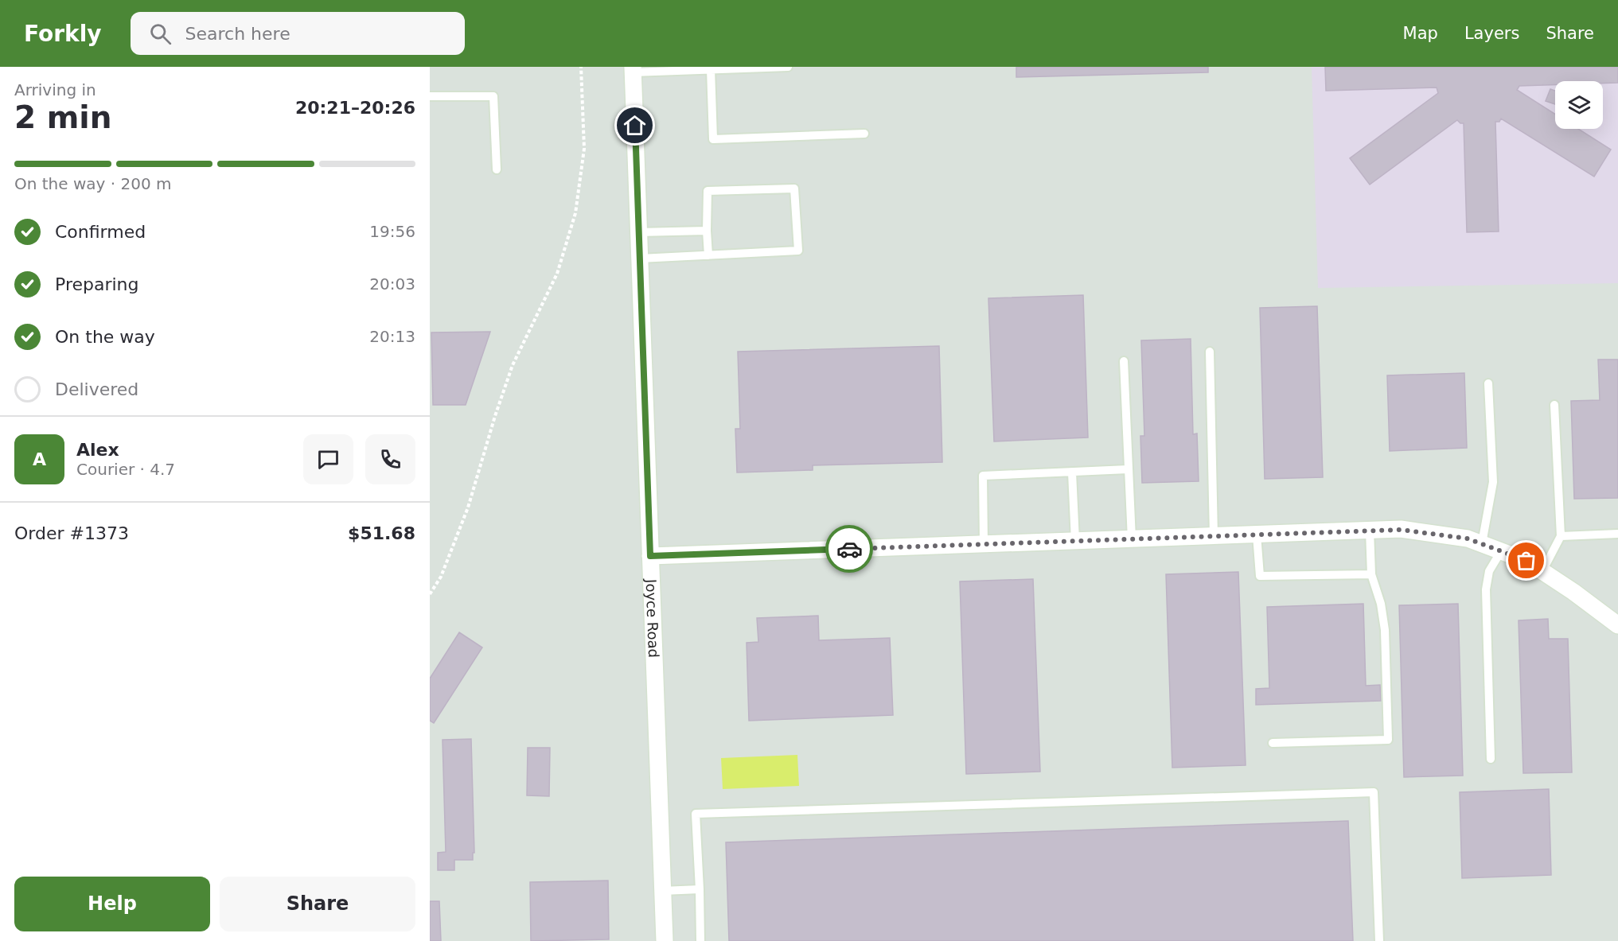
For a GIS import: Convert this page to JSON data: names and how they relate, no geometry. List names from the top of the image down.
{
  "streets": {
    "street": ["Joyce Road"]
  },
  "page": {
    "header": "Forkly",
    "search": "Search here",
    "nav": ["Map", "Layers", "Share"],
    "heading": ["2 min", "Arriving in", "20:21–20:26"],
    "panel": [
      "Alex",
      "Courier · 4.7",
      "Order #1373",
      "$51.68"
    ],
    "bar": "On the way · 200 m",
    "list": [
      ["Confirmed", "19:56"],
      ["Preparing", "20:03"],
      ["On the way", "20:13"],
      "Delivered"
    ],
    "round": "A",
    "buttons": ["Help", "Share"]
  }
}
